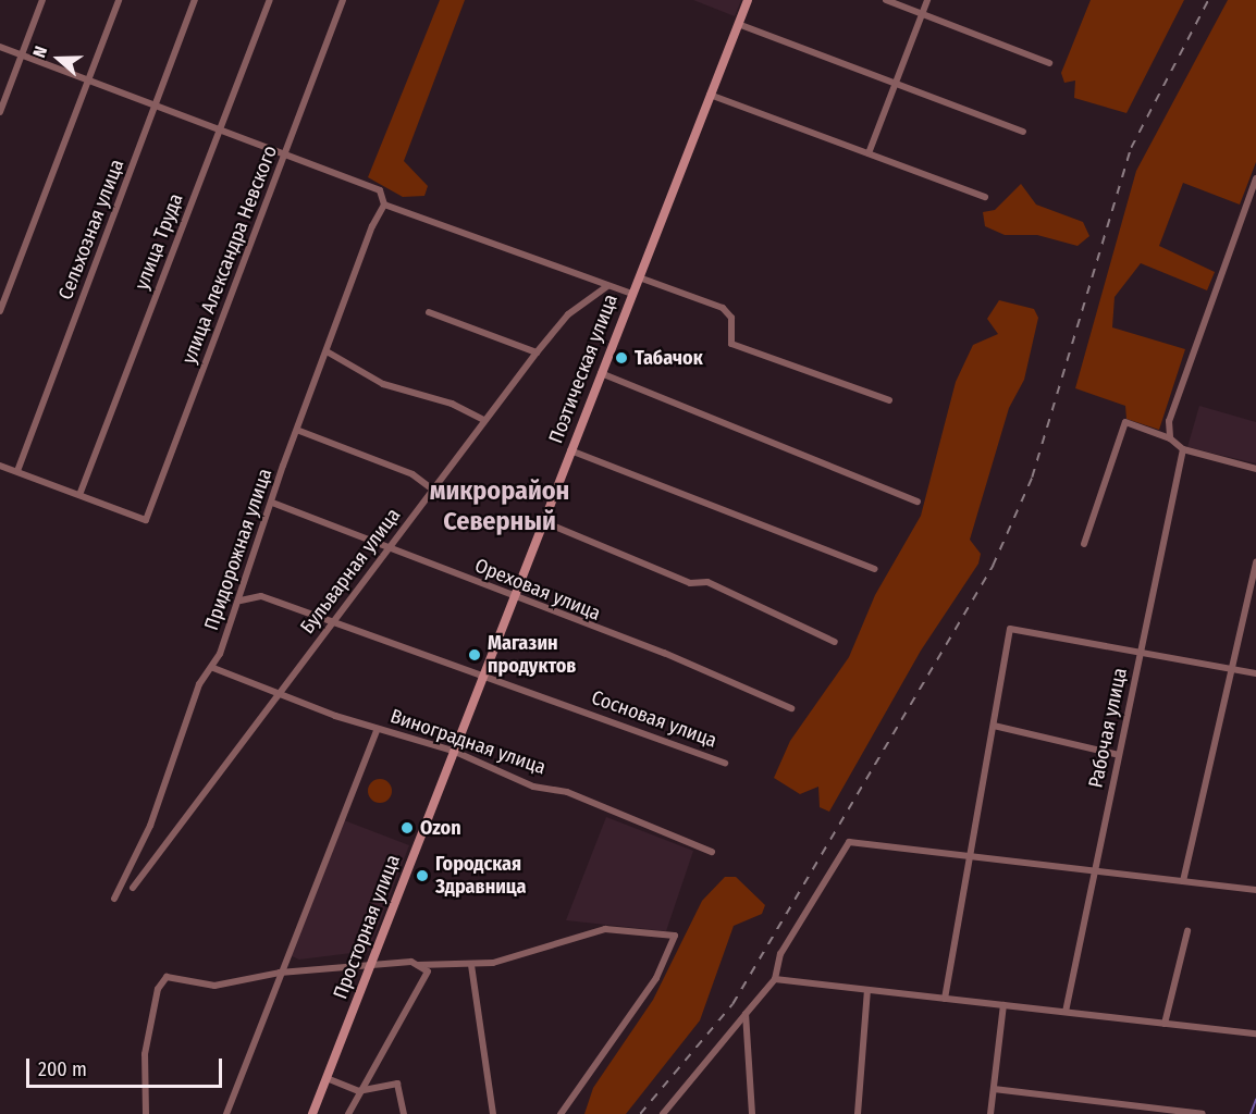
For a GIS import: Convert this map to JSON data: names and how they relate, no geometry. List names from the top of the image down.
{
  "streets": {
    "street": [
      "Сельхозная улица",
      "улица Труда",
      "улица Александра Невского",
      "Поэтическая улица",
      "Придорожная улица",
      "Бульварная улица",
      "Ореховая улица",
      "Сосновая улица",
      "Рабочая улица",
      "Виноградная улица",
      "Просторная улица"
    ]
  },
  "crossings": [
    ["улица Труда", "улица Александра Невского"],
    ["Поэтическая улица", "Ореховая улица"],
    ["Поэтическая улица", "Сосновая улица"],
    ["Поэтическая улица", "Виноградная улица"],
    ["Поэтическая улица", "Просторная улица"],
    ["Придорожная улица", "Ореховая улица"],
    ["Придорожная улица", "Сосновая улица"],
    ["Придорожная улица", "Виноградная улица"],
    ["Бульварная улица", "Ореховая улица"],
    ["Бульварная улица", "Сосновая улица"],
    ["Бульварная улица", "Виноградная улица"],
    ["Виноградная улица", "Просторная улица"]
  ],
  "districts": ["микрорайон Северный"],
  "places": [
    "Табачок",
    "Магазин продуктов",
    "Ozon",
    "Городская Здравница"
  ],
  "scale_bar": "200 m",
  "north": "left"
}
